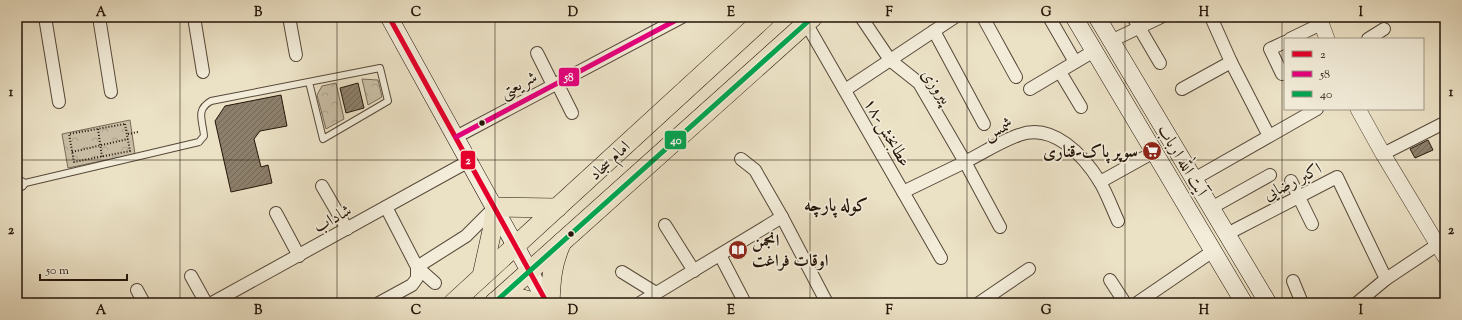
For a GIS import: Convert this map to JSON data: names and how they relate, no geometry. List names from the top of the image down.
{
  "streets": {
    "main road": ["امام سجاد", "آیت الله ارباب"],
    "street": [
      "شریعتی",
      "پیروزی",
      "شمس",
      "۱۸-عطابخش",
      "اکبر رضایی",
      "شاداب"
    ]
  },
  "crossings": [
    ["پیروزی", "شمس"],
    ["شمس", "۱۸-عطابخش"],
    ["۱۸-عطابخش", "امام سجاد"],
    ["آیت الله ارباب", "اکبر رضایی"]
  ],
  "districts": ["کوله پارچه"],
  "places": {
    "supermarket": ["سوپر پاک-قناری"],
    "library": ["انجمن اوقات فراغت"]
  },
  "lines": ["transit line 2", "transit line 58", "transit line 40"],
  "legend": ["2", "58", "40"],
  "scale_bar": "50 m",
  "grid": {
    "columns": [
      "A",
      "B",
      "C",
      "D",
      "E",
      "F",
      "G",
      "H",
      "I"
    ],
    "rows": ["1", "2"]
  }
}
